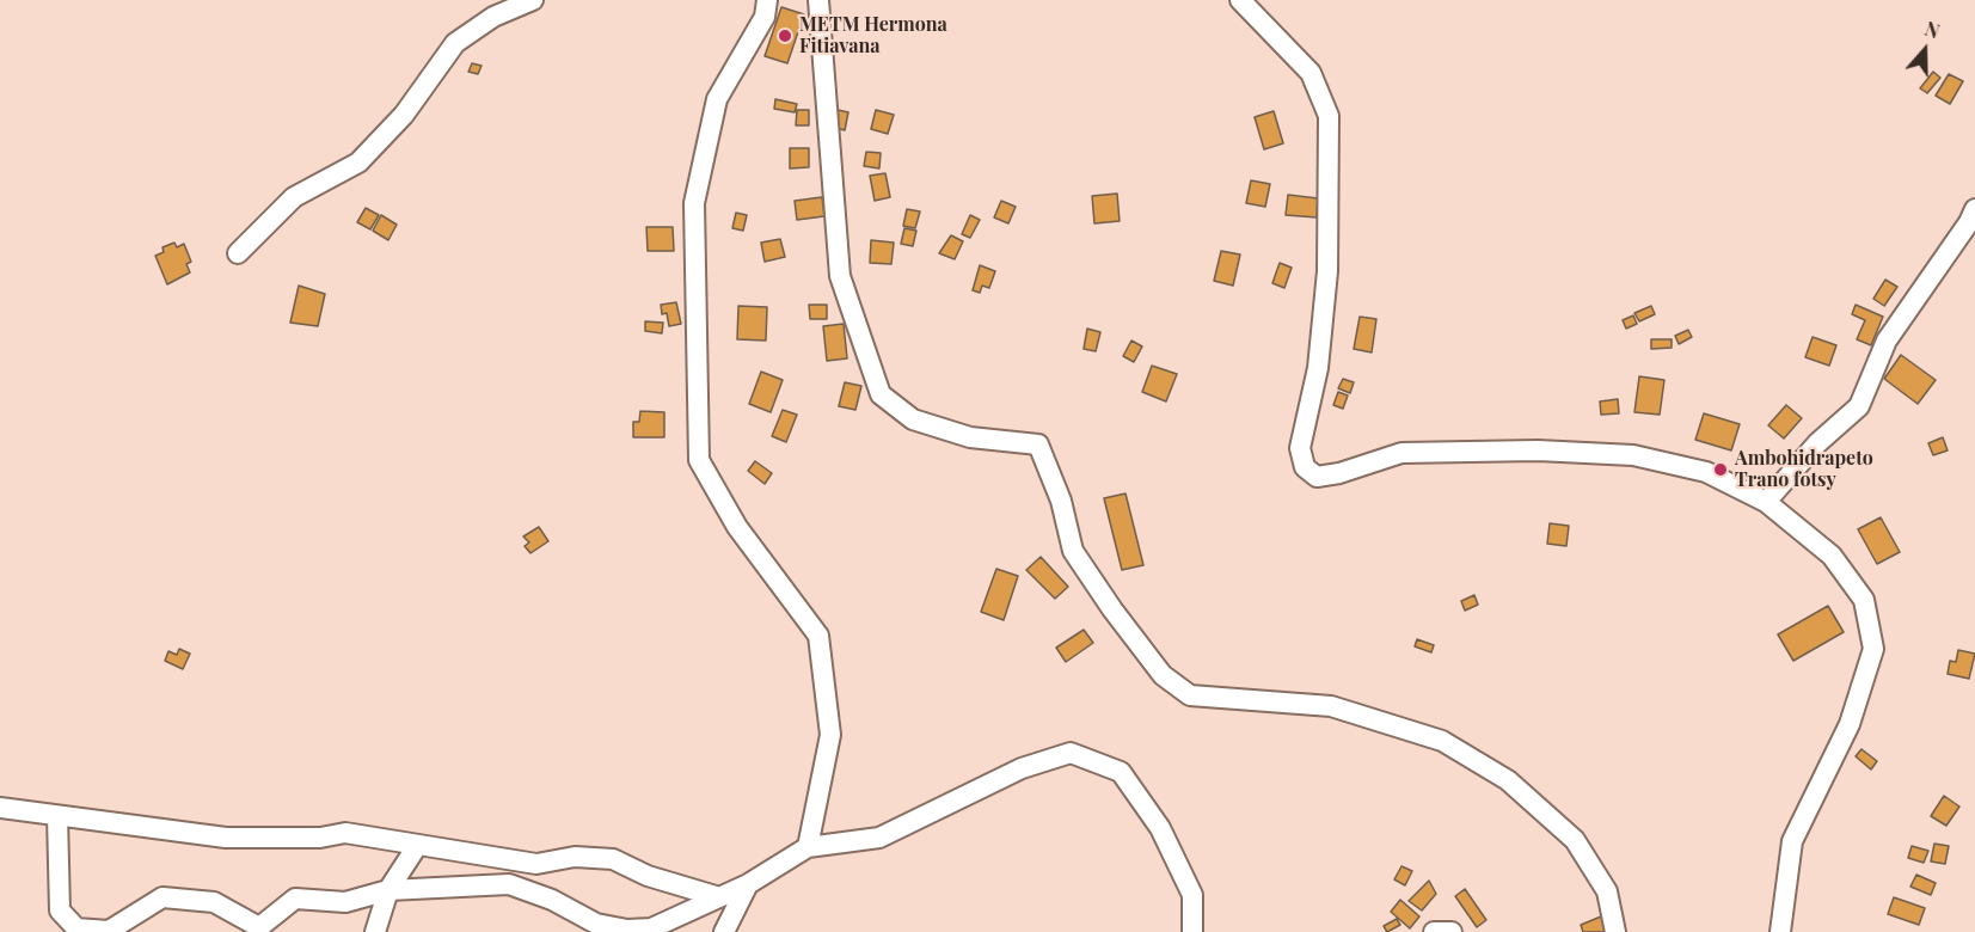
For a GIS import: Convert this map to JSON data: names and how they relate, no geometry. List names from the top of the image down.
{
  "places": ["METM Hermona Fitiavana", "Ambohidrapeto Trano fotsy"],
  "north": "top"
}
